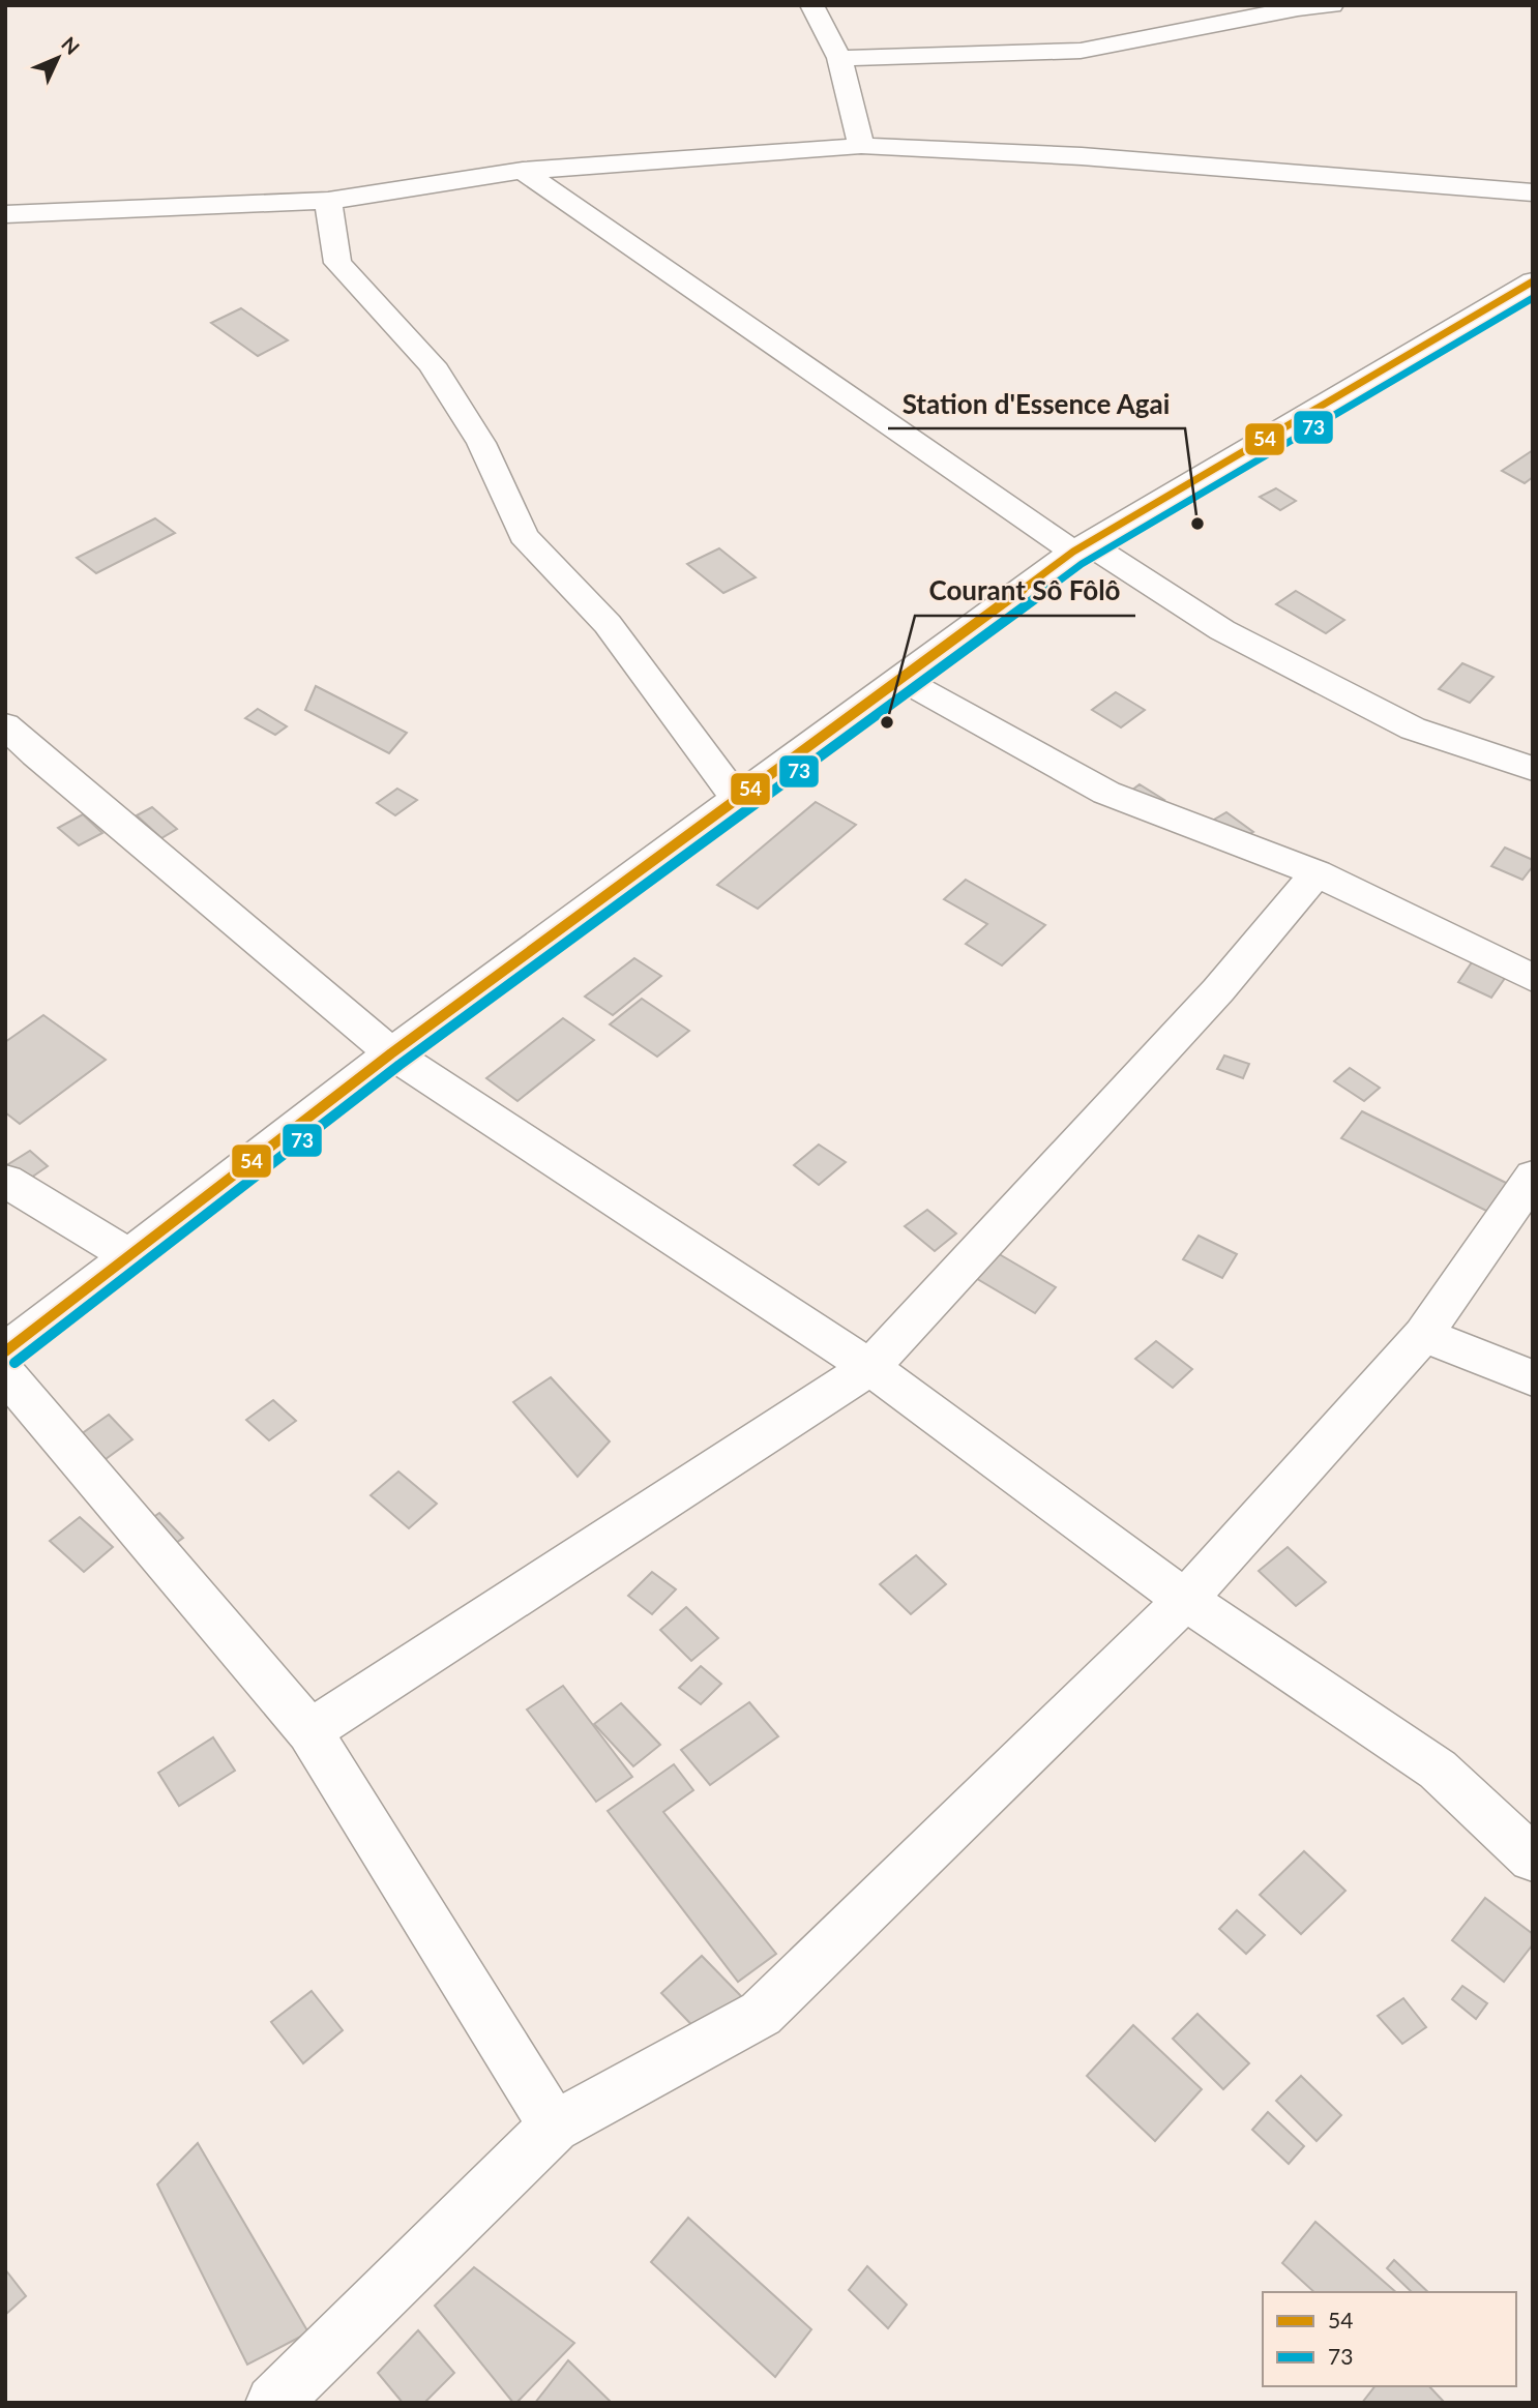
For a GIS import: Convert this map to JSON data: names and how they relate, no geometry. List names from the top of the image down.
{
  "places": ["Station d'Essence Agai", "Courant Sô Fôlô"],
  "lines": ["transit line 54", "transit line 73"],
  "legend": ["54", "73"],
  "north": "top right"
}
